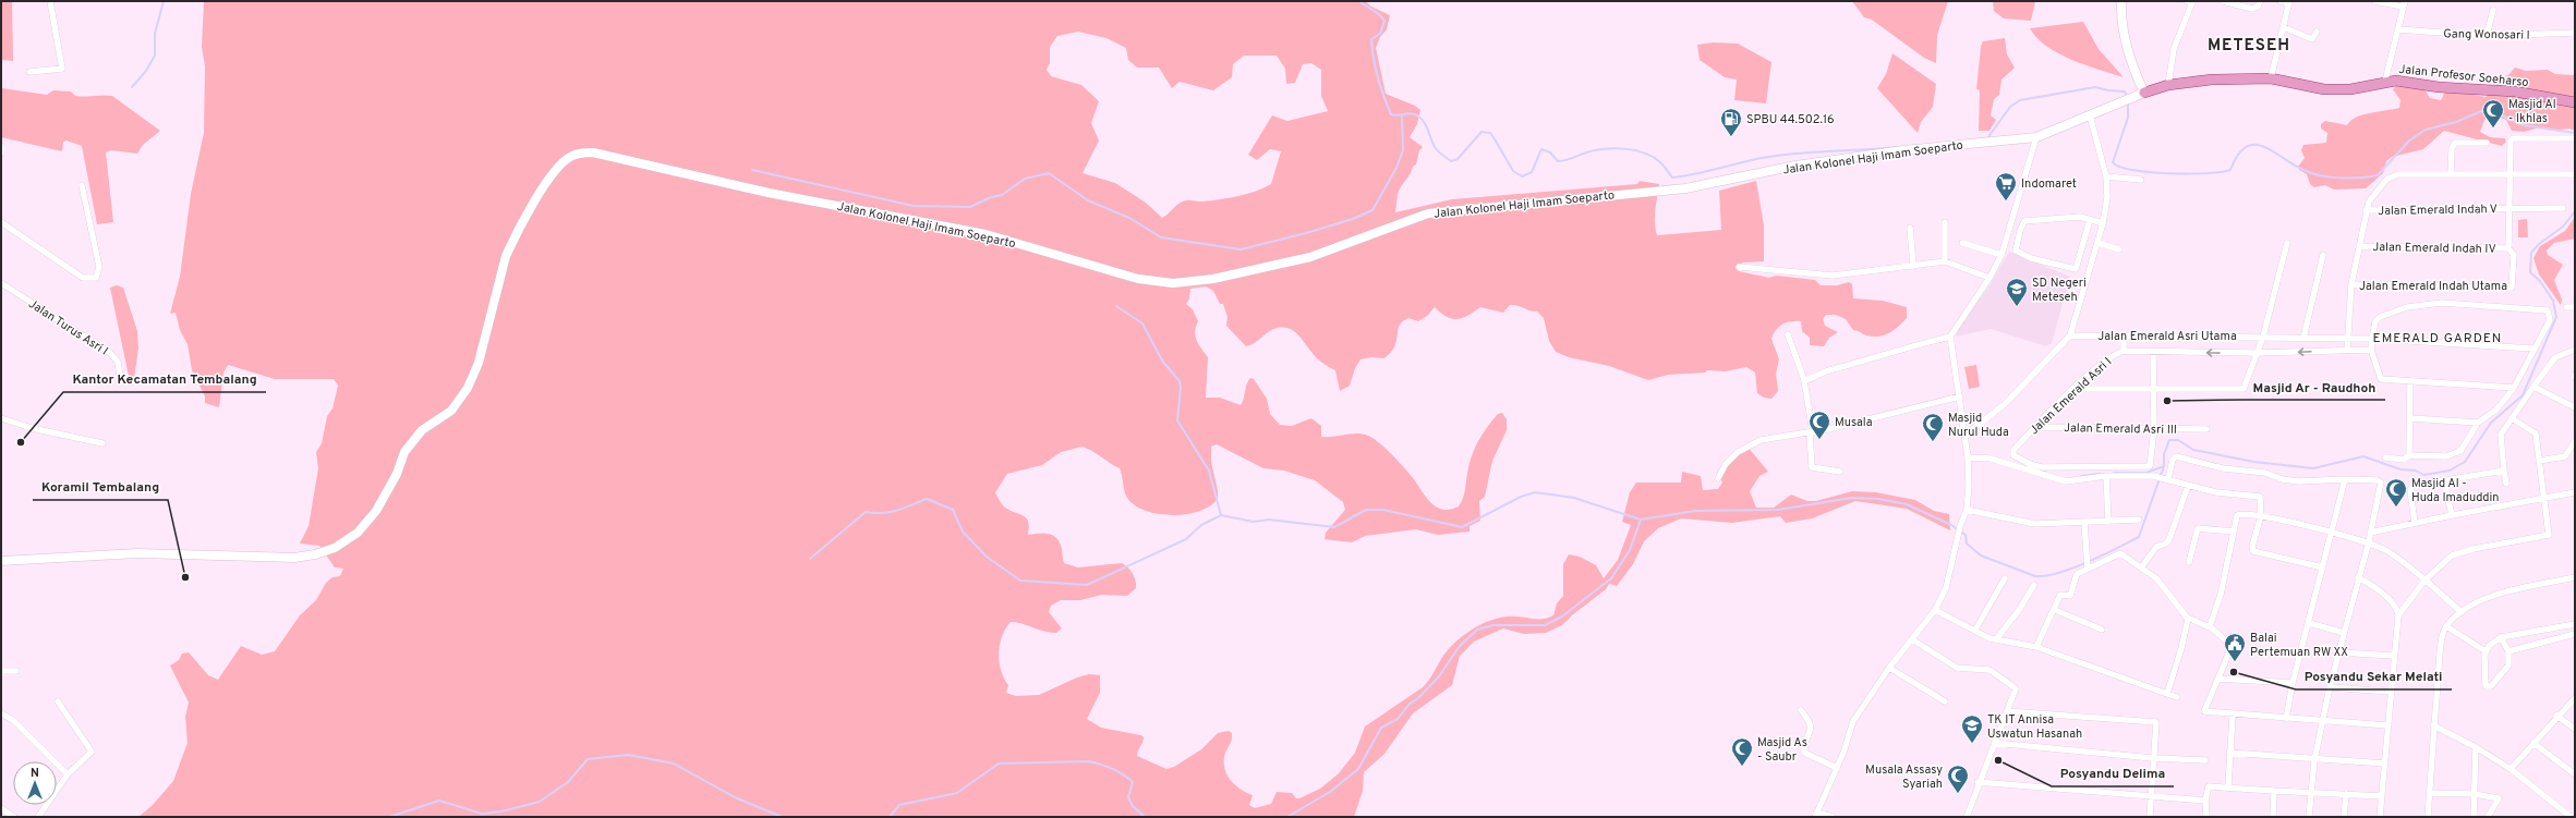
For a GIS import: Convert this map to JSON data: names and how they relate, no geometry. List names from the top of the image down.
{
  "streets": {
    "main road": ["Jalan Profesor Soeharso", "Jalan Kolonel Haji Imam Soeparto"],
    "street": [
      "Gang Wonosari I",
      "Jalan Emerald Indah V",
      "Jalan Emerald Indah IV",
      "Jalan Emerald Indah Utama",
      "Jalan Turus Asri I",
      "Jalan Emerald Asri Utama",
      "Jalan Emerald Asri I",
      "Jalan Emerald Asri III"
    ]
  },
  "crossings": [
    ["Jalan Profesor Soeharso", "Jalan Kolonel Haji Imam Soeparto"],
    ["Jalan Emerald Indah IV", "Jalan Emerald Indah Utama"],
    ["Jalan Emerald Asri Utama", "Jalan Emerald Asri I"],
    ["Jalan Emerald Asri I", "Jalan Emerald Asri III"]
  ],
  "districts": ["METESEH", "EMERALD GARDEN"],
  "places": {
    "mosque": [
      "Masjid Al - Ikhlas",
      "Musala",
      "Masjid Nurul Huda",
      "Masjid Al - Huda Imaduddin",
      "Masjid As - Saubr",
      "Musala Assasy Syariah"
    ],
    "fuel station": ["SPBU 44.502.16"],
    "supermarket": ["Indomaret"],
    "school or university": ["SD Negeri Meteseh", "TK IT Annisa Uswatun Hasanah"],
    "other": [
      "Masjid Ar - Raudhoh",
      "Kantor Kecamatan Tembalang",
      "Koramil Tembalang",
      "Posyandu Sekar Melati",
      "Posyandu Delima"
    ],
    "public building": ["Balai Pertemuan RW XX"]
  },
  "north": "top"
}
